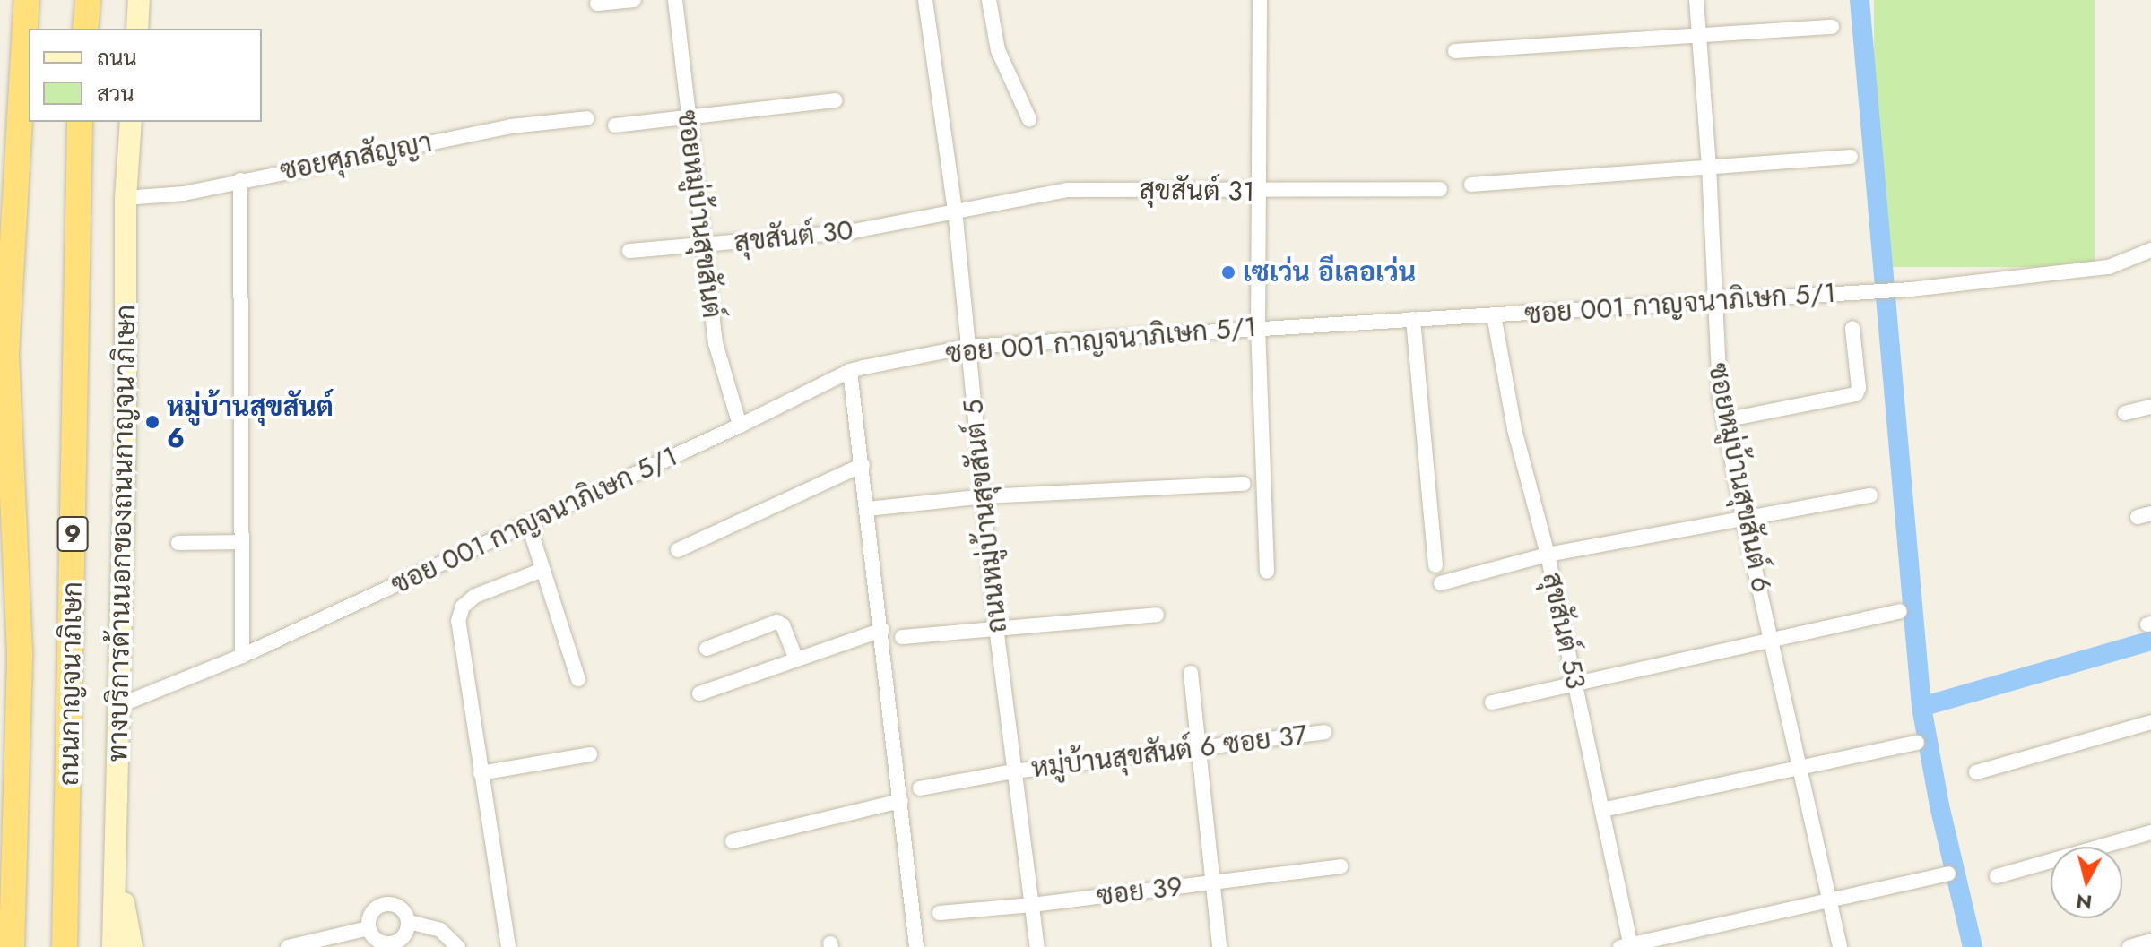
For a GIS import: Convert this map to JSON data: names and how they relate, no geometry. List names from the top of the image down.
{
  "streets": {
    "highway": ["9", "ถนนกาญจนาภิเษก"],
    "main road": ["ทางบริการด้านนอกของถนนกาญจนาภิเษก"],
    "street": [
      "ซอยศุภสัญญา",
      "สุขสันต์ 31",
      "ซอยหมู่บ้านสุขสันต์",
      "สุขสันต์ 30",
      "ซอย 001 กาญจนาภิเษก 5/1",
      "ซอยหมู่บ้านสุขสันต์ 6",
      "ถนนหมู่บ้านสุขสันต์ 5",
      "สุขสันต์ 53",
      "หมู่บ้านสุขสันต์ 6 ซอย 37",
      "ซอย 39"
    ]
  },
  "crossings": [
    ["ซอยศุภสัญญา", "ทางบริการด้านนอกของถนนกาญจนาภิเษก"],
    ["สุขสันต์ 31", "สุขสันต์ 30"],
    ["สุขสันต์ 31", "ถนนหมู่บ้านสุขสันต์ 5"],
    ["ซอยหมู่บ้านสุขสันต์", "สุขสันต์ 30"],
    ["ซอยหมู่บ้านสุขสันต์", "ซอย 001 กาญจนาภิเษก 5/1"],
    ["สุขสันต์ 30", "ถนนหมู่บ้านสุขสันต์ 5"],
    ["ซอย 001 กาญจนาภิเษก 5/1", "ซอยหมู่บ้านสุขสันต์ 6"],
    ["ซอย 001 กาญจนาภิเษก 5/1", "ถนนหมู่บ้านสุขสันต์ 5"],
    ["ซอย 001 กาญจนาภิเษก 5/1", "ทางบริการด้านนอกของถนนกาญจนาภิเษก"],
    ["ซอย 001 กาญจนาภิเษก 5/1", "สุขสันต์ 53"],
    ["ถนนหมู่บ้านสุขสันต์ 5", "หมู่บ้านสุขสันต์ 6 ซอย 37"],
    ["ถนนหมู่บ้านสุขสันต์ 5", "ซอย 39"]
  ],
  "places": ["เซเว่น อีเลอเว่น", "หมู่บ้านสุขสันต์ 6"],
  "legend": ["ถนน", "สวน"],
  "north": "bottom"
}
